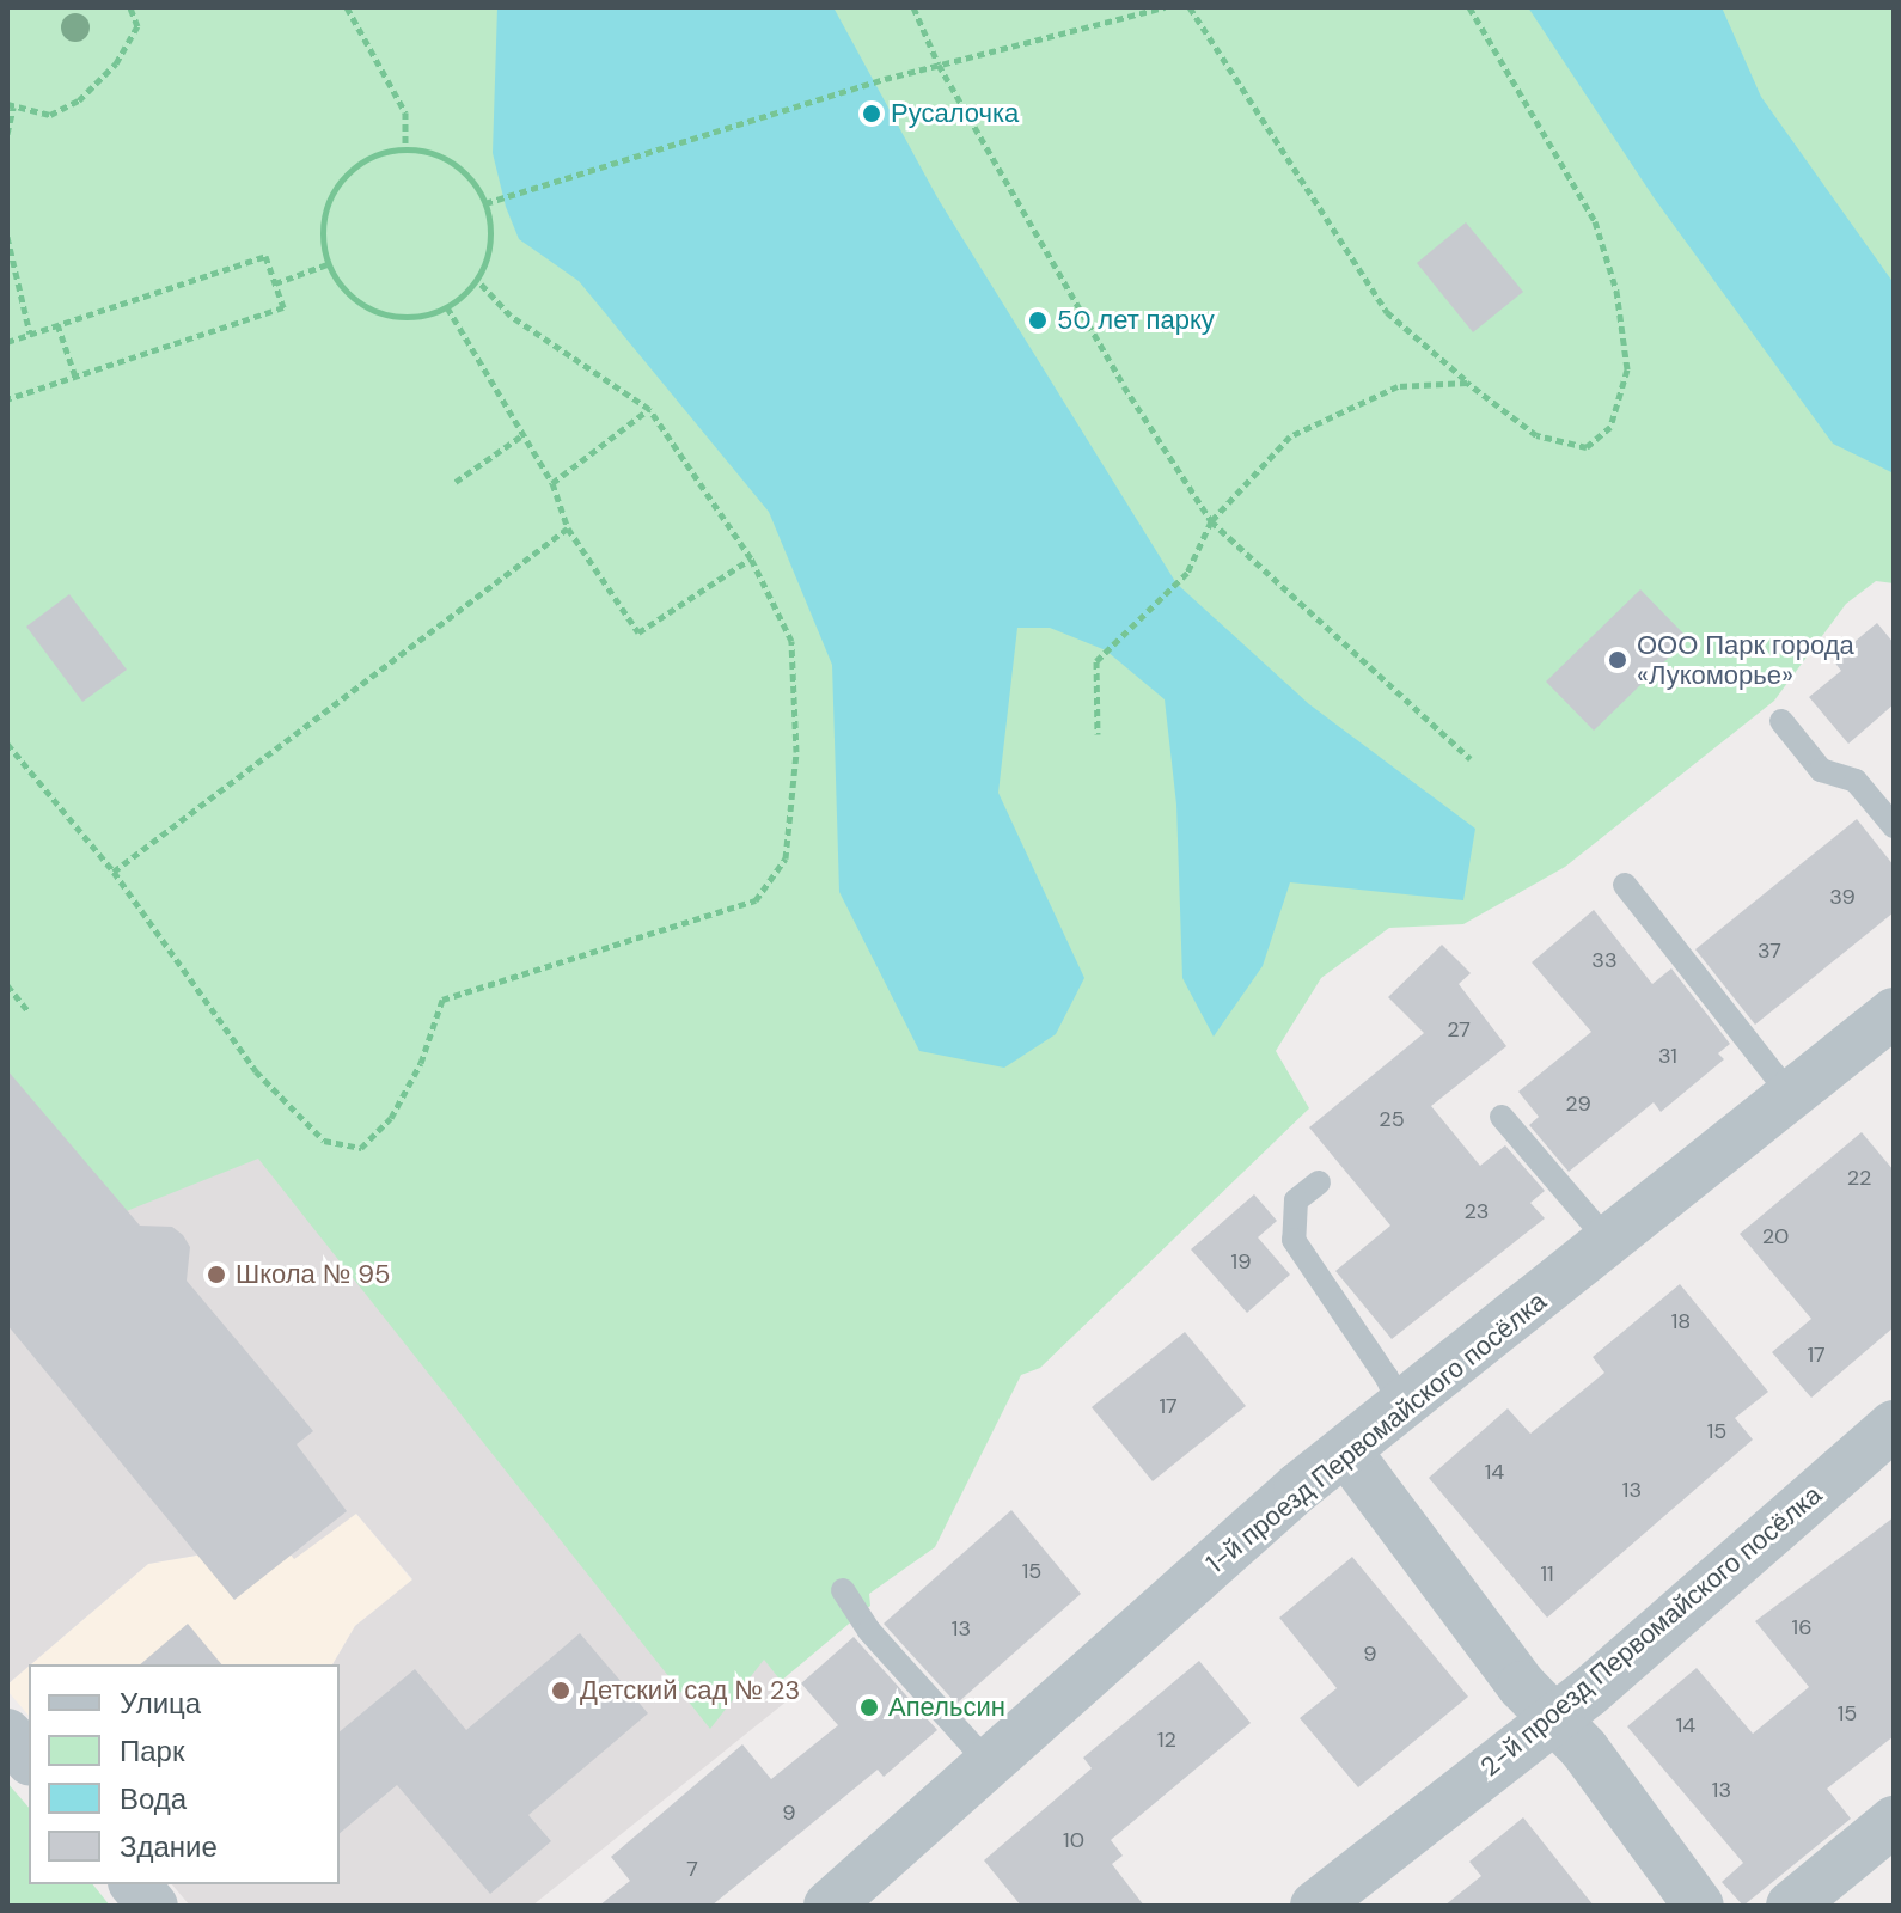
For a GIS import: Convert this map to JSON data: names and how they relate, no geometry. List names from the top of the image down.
{
  "streets": {
    "street": ["1-й проезд Первомайского посёлка", "2-й проезд Первомайского посёлка"]
  },
  "places": [
    "Русалочка",
    "50 лет парку",
    "ООО Парк города «Лукоморье»",
    "Школа № 95",
    "Детский сад № 23",
    "Апельсин"
  ],
  "house_numbers": [
    "39",
    "37",
    "33",
    "27",
    "31",
    "29",
    "25",
    "22",
    "23",
    "20",
    "19",
    "18",
    "17",
    "17",
    "15",
    "14",
    "13",
    "15",
    "11",
    "16",
    "13",
    "9",
    "15",
    "14",
    "12",
    "13",
    "9",
    "10",
    "7"
  ],
  "legend": [
    "Улица",
    "Парк",
    "Вода",
    "Здание"
  ]
}
